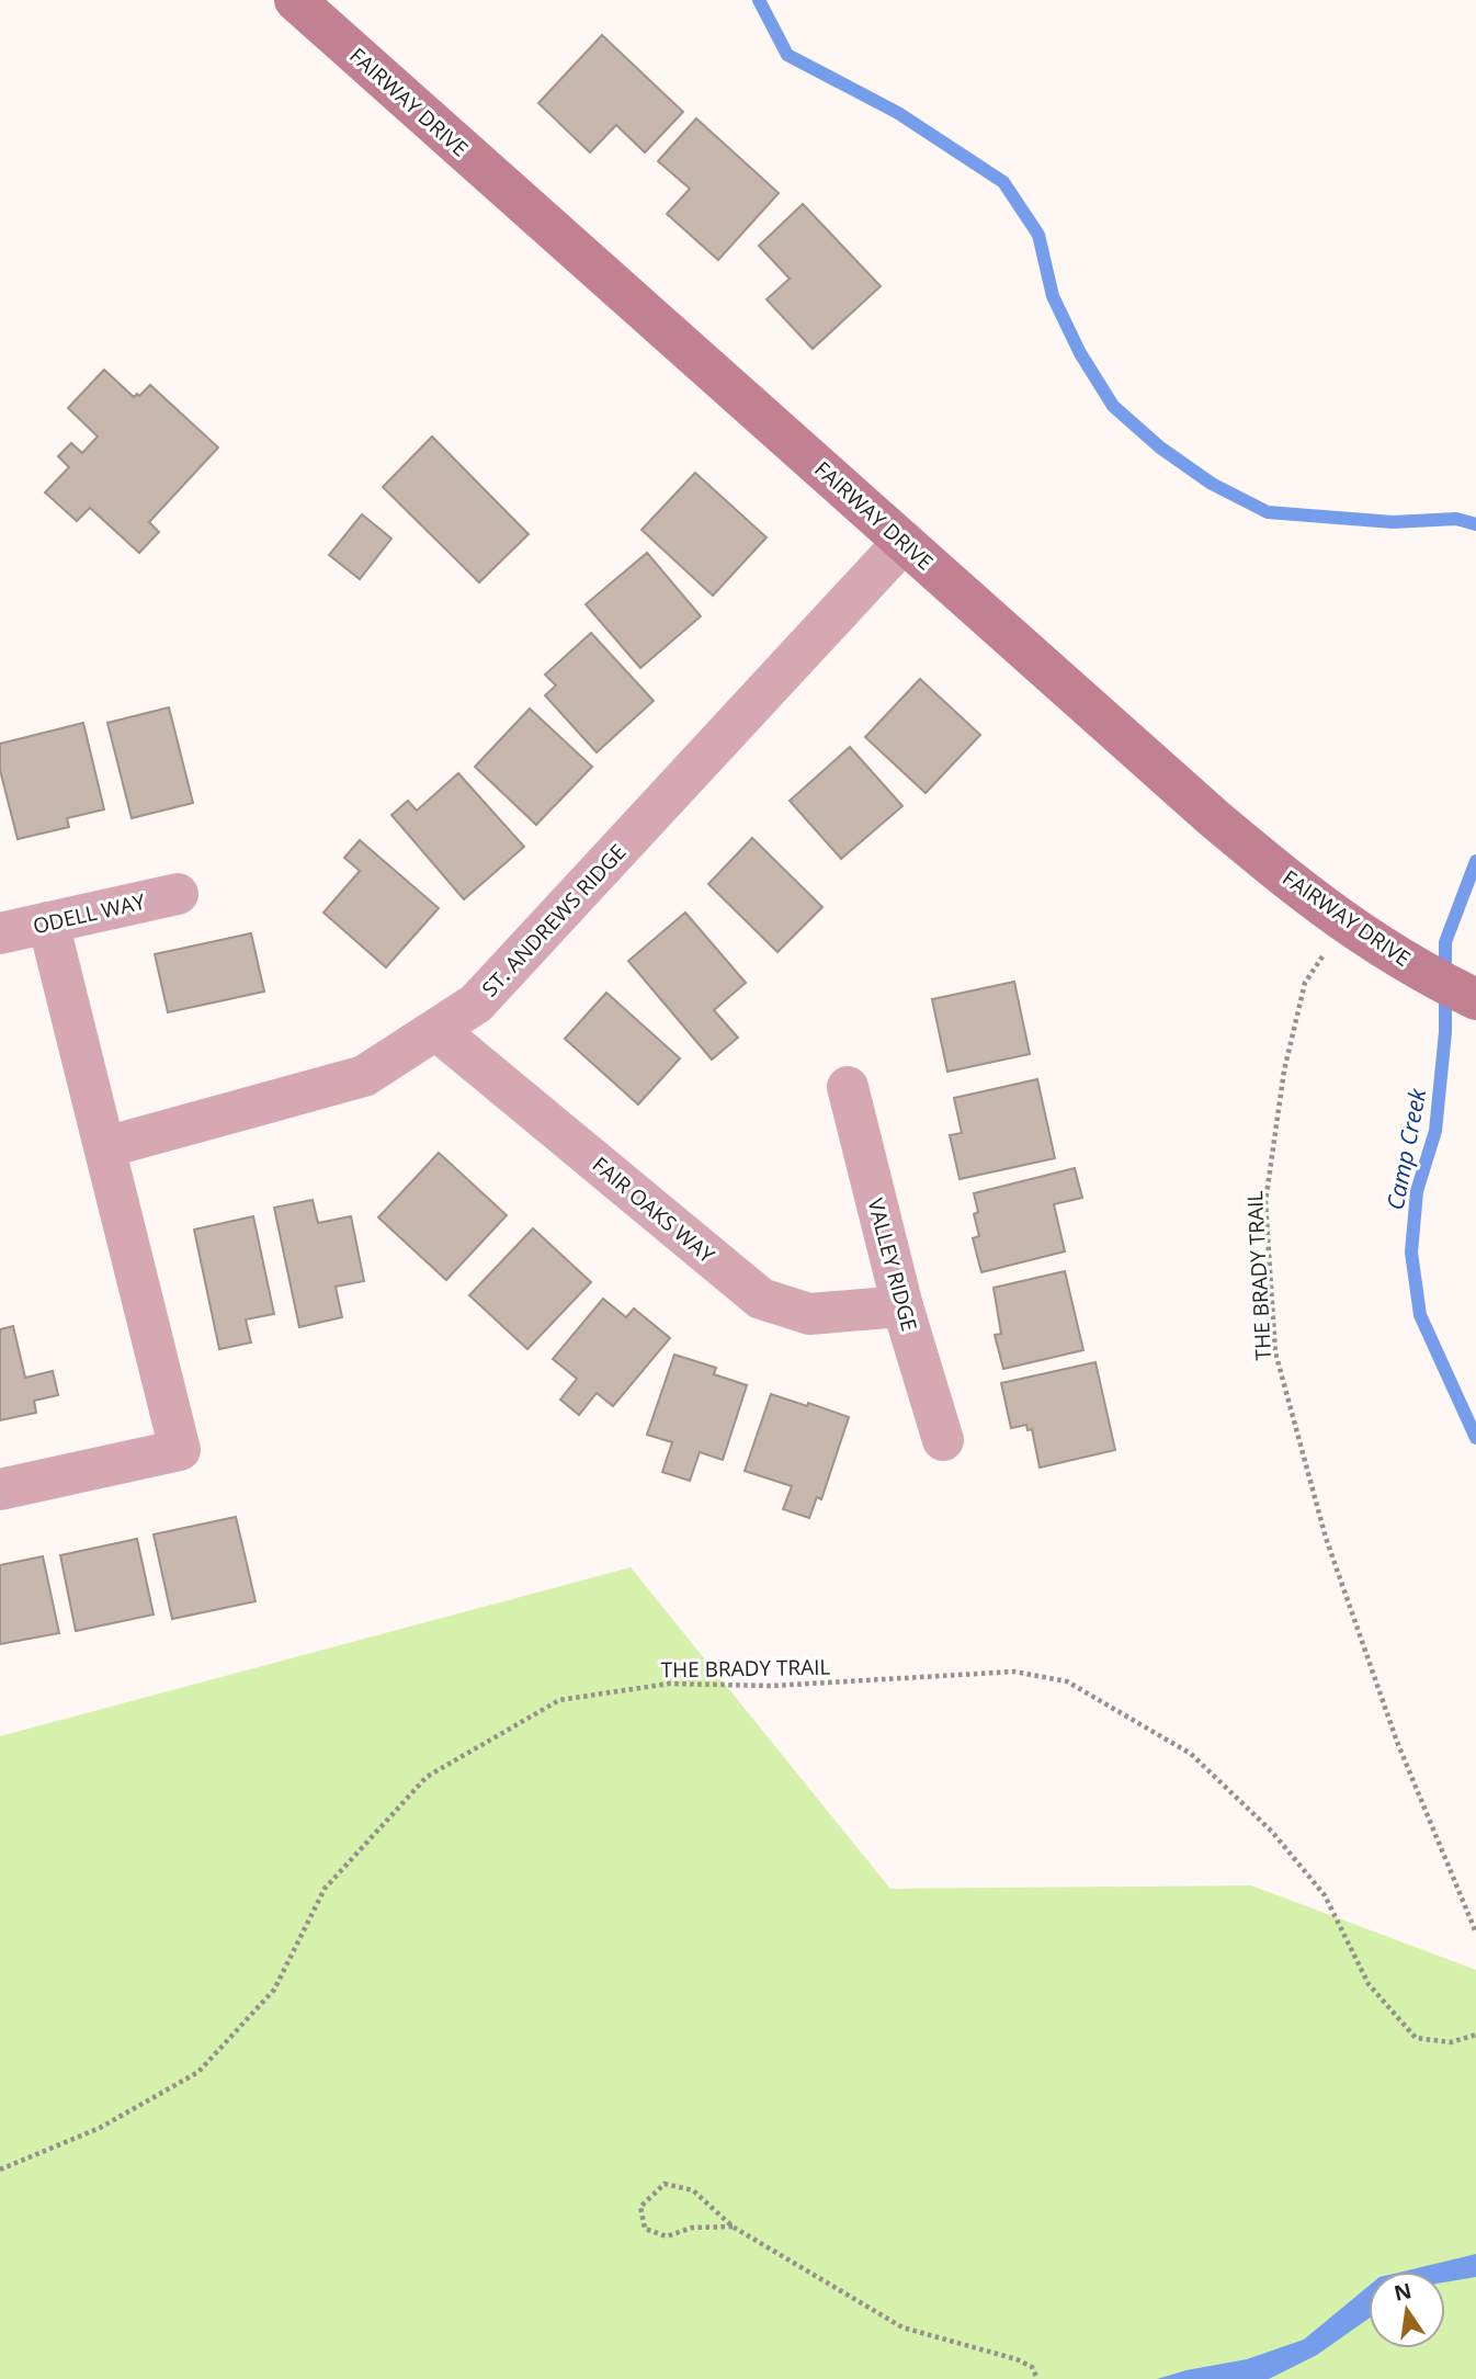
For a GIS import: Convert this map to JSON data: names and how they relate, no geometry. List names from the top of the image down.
{
  "streets": {
    "street": [
      "FAIRWAY DRIVE",
      "ODELL WAY",
      "ST. ANDREWS RIDGE",
      "FAIR OAKS WAY",
      "VALLEY RIDGE"
    ],
    "path": ["THE BRADY TRAIL"]
  },
  "crossings": [
    ["FAIRWAY DRIVE", "ST. ANDREWS RIDGE"],
    ["FAIRWAY DRIVE", "THE BRADY TRAIL"],
    ["ST. ANDREWS RIDGE", "FAIR OAKS WAY"],
    ["FAIR OAKS WAY", "VALLEY RIDGE"]
  ],
  "water": ["Camp Creek"],
  "north": "top"
}
